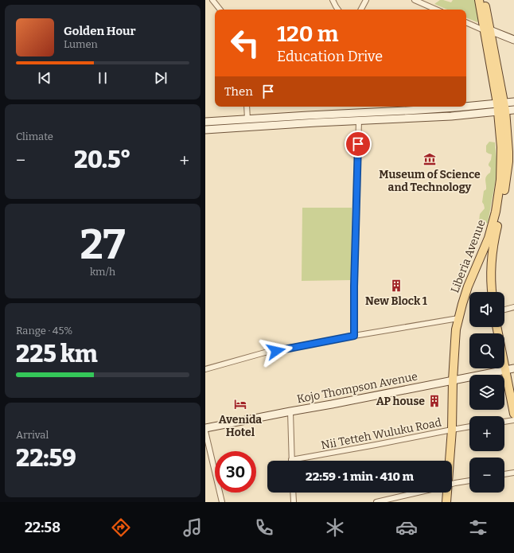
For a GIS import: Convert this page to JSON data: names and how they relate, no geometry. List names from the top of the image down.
{
  "streets": {
    "main road": ["Liberia Avenue", "Kojo Thompson Avenue"],
    "street": ["Nii Tetteh Wuluku Road"]
  },
  "crossings": [
    ["Liberia Avenue", "Kojo Thompson Avenue"],
    ["Liberia Avenue", "Nii Tetteh Wuluku Road"]
  ],
  "places": {
    "museum": ["Museum of Science and Technology"],
    "building": ["New Block 1", "AP house"],
    "hotel": ["Avenida Hotel"]
  },
  "page": {
    "turn": ["120 m", "Education Drive"],
    "song": ["Golden Hour", "Lumen"],
    "then": "Then",
    "tile": [
      "Climate",
      ["27", "km/h"],
      ["Range · 45%", "225 km"],
      ["Arrival", "22:59"]
    ],
    "heat": ["−", "20.5°", "+"],
    "map_buttons": ["+", "−"],
    "limit": "30",
    "trip": "22:59 · 1 min · 410 m",
    "tabs": "22:58"
  }
}
